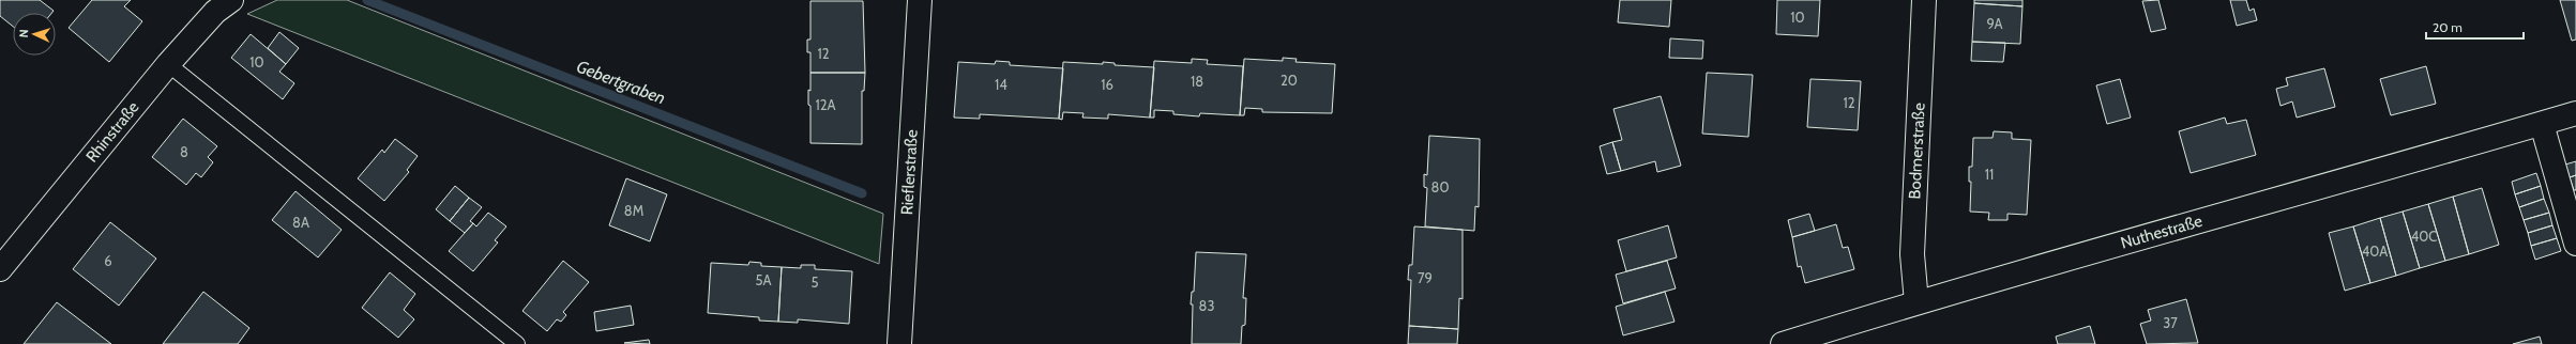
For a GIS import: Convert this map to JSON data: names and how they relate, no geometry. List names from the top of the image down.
{
  "streets": {
    "street": [
      "Rhinstraße",
      "Bodmerstraße",
      "Rieflerstraße",
      "Nuthestraße"
    ]
  },
  "crossings": [
    ["Bodmerstraße", "Nuthestraße"]
  ],
  "water": ["Gebertgraben"],
  "house_numbers": [
    "10",
    "9A",
    "12",
    "10",
    "20",
    "18",
    "14",
    "16",
    "12",
    "12A",
    "8",
    "11",
    "80",
    "8M",
    "8A",
    "40C",
    "40A",
    "6",
    "79",
    "5A",
    "5",
    "83",
    "37"
  ],
  "scale_bar": "20 m",
  "north": "left"
}
